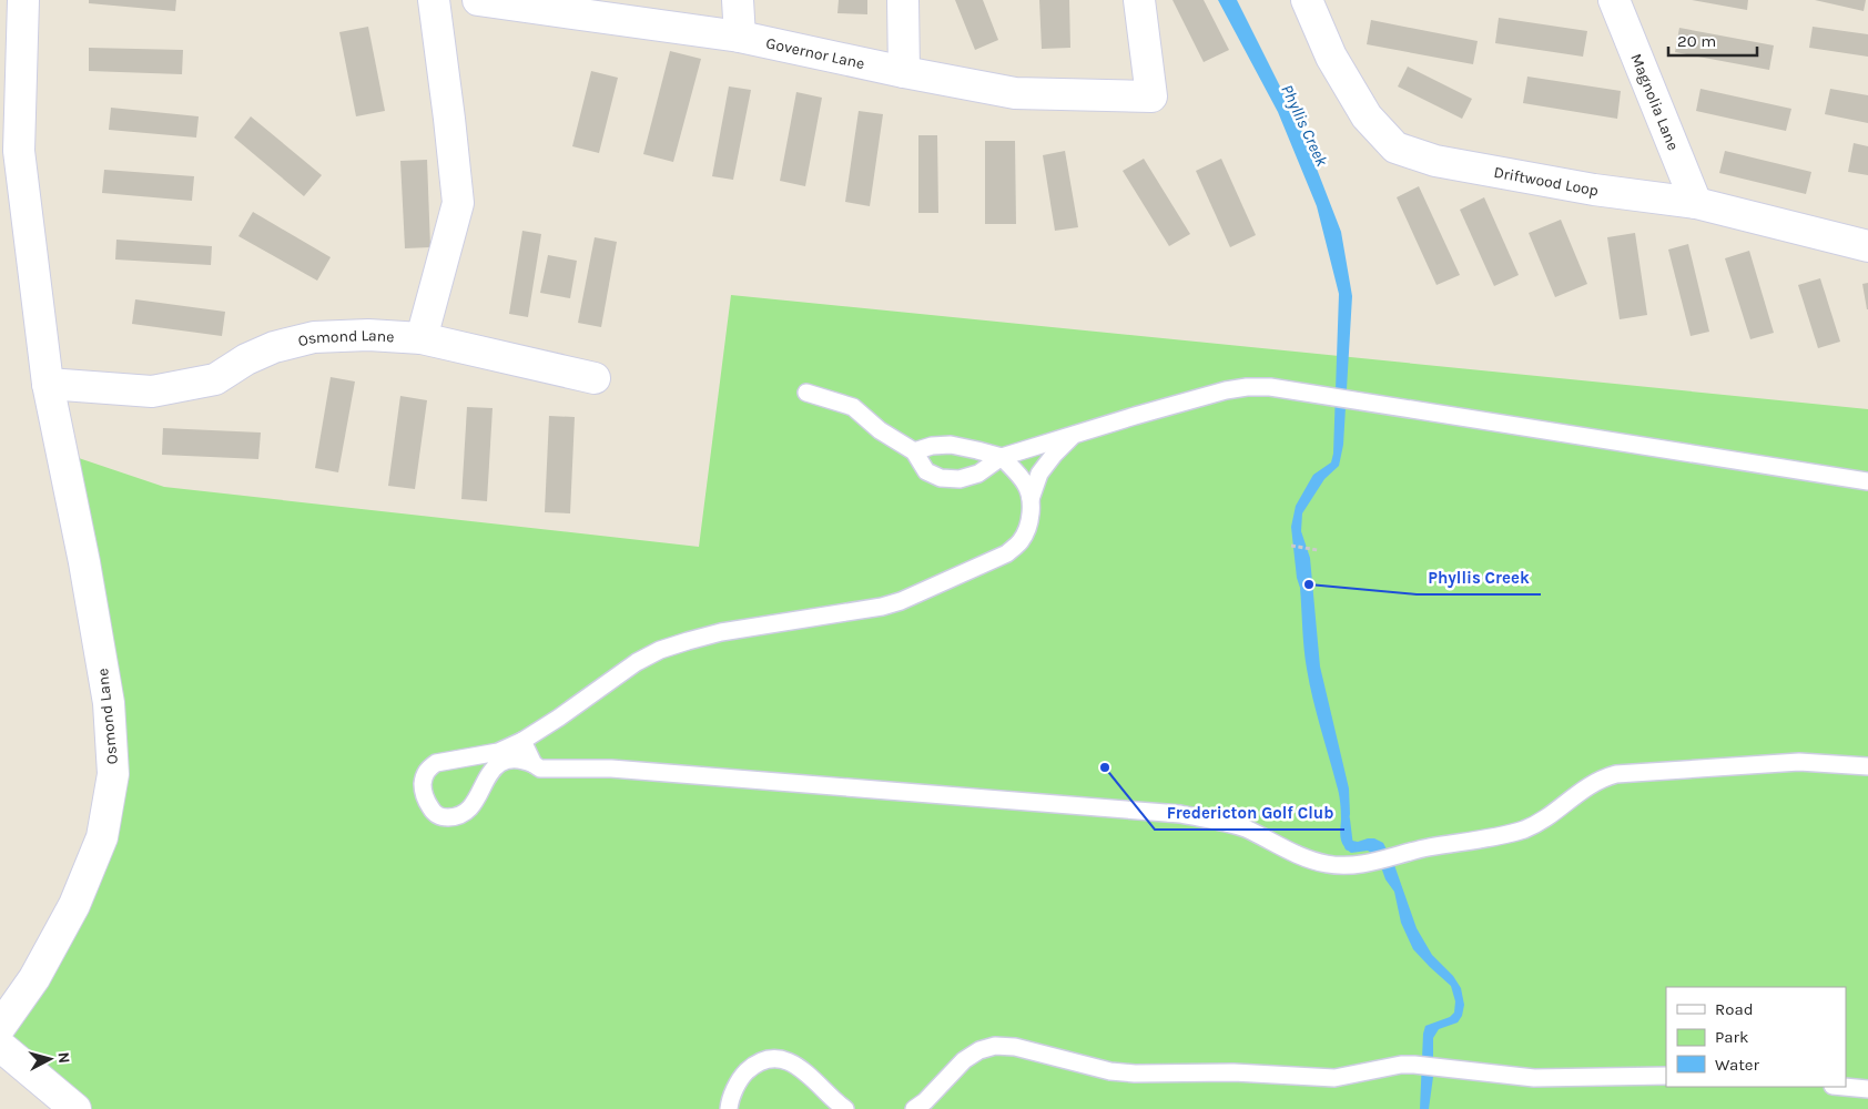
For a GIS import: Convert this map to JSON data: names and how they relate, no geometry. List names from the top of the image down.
{
  "streets": {
    "street": [
      "Governor Lane",
      "Magnolia Lane",
      "Driftwood Loop",
      "Osmond Lane"
    ]
  },
  "crossings": [
    ["Magnolia Lane", "Driftwood Loop"]
  ],
  "water": ["Phyllis Creek"],
  "places": ["Phyllis Creek", "Fredericton Golf Club"],
  "legend": ["Road", "Park", "Water"],
  "scale_bar": "20 m",
  "north": "right"
}
